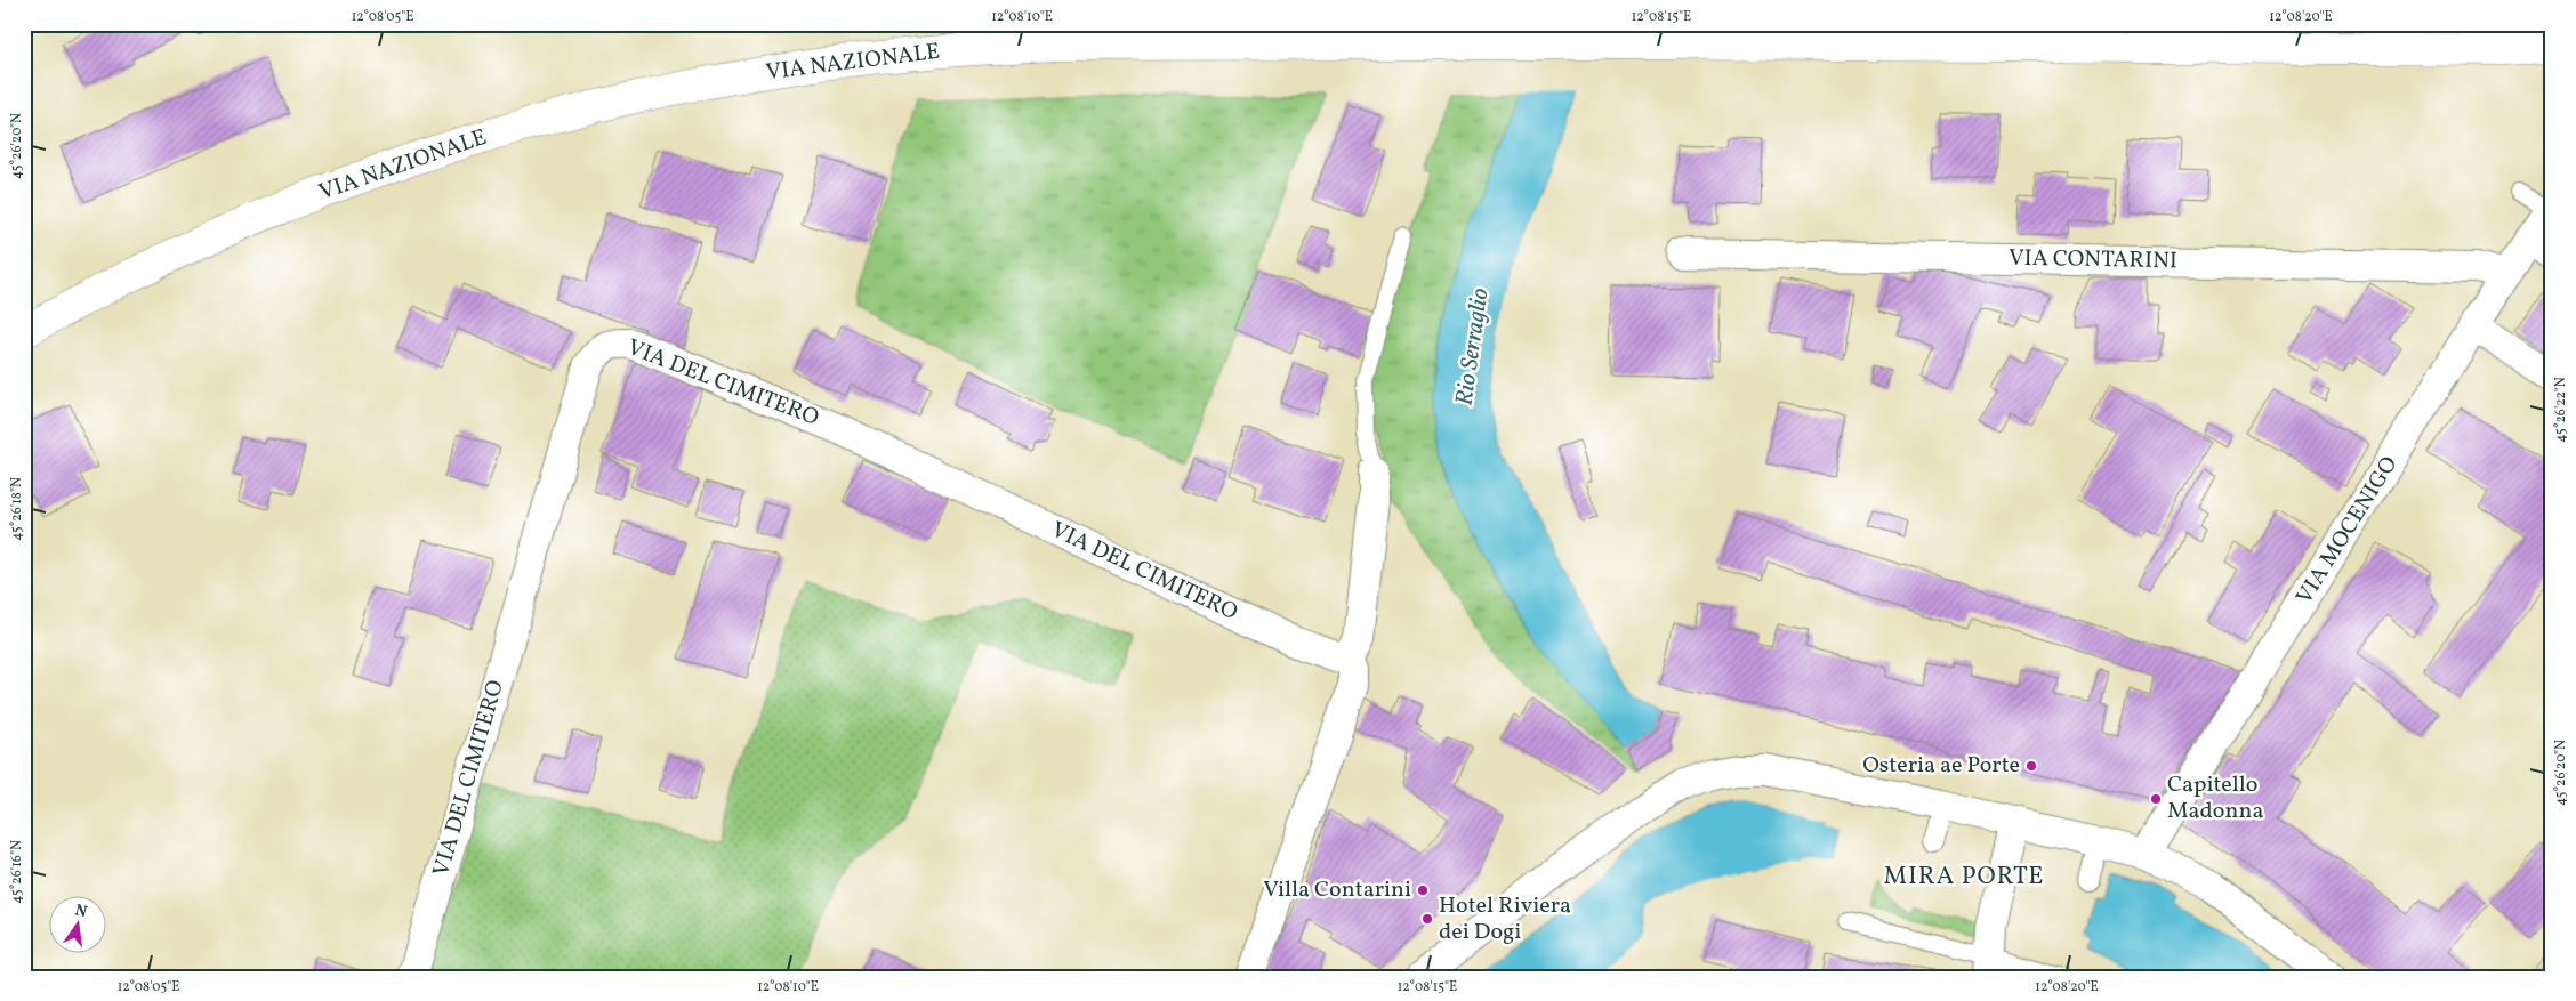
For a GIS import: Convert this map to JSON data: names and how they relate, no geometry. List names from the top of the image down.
{
  "streets": {
    "main road": ["VIA NAZIONALE"],
    "street": ["VIA CONTARINI", "VIA DEL CIMITERO", "VIA MOCENIGO"]
  },
  "crossings": [
    ["VIA CONTARINI", "VIA MOCENIGO"]
  ],
  "districts": ["MIRA PORTE"],
  "water": ["Rio Serraglio"],
  "places": [
    "Osteria ae Porte",
    "Capitello Madonna",
    "Villa Contarini",
    "Hotel Riviera dei Dogi"
  ],
  "north": "top",
  "coordinates": [
    "12°08'05\"E",
    "12°08'10\"E",
    "12°08'15\"E",
    "12°08'20\"E",
    "45°26'20\"N",
    "45°26'22\"N",
    "45°26'18\"N",
    "45°26'16\"N"
  ]
}
